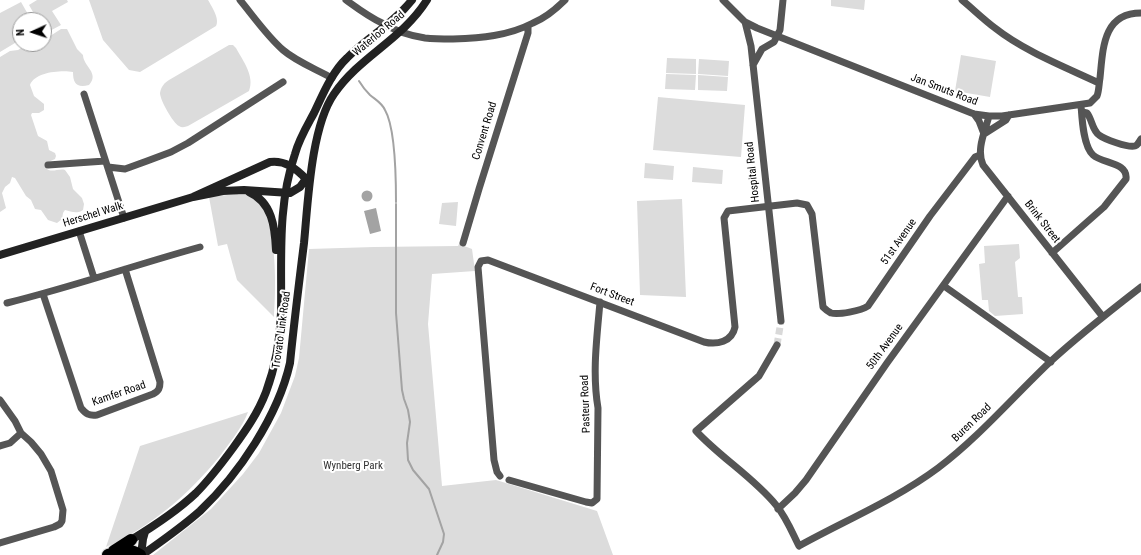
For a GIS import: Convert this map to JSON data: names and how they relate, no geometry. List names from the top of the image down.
{
  "streets": {
    "main road": ["Waterloo Road", "Herschel Walk", "Trovato Link Road"],
    "street": [
      "Jan Smuts Road",
      "Convent Road",
      "Hospital Road",
      "Brink Street",
      "51st Avenue",
      "Fort Street",
      "50th Avenue",
      "Kamfer Road",
      "Pasteur Road",
      "Buren Road"
    ]
  },
  "crossings": [
    ["Waterloo Road", "Trovato Link Road"],
    ["Jan Smuts Road", "Hospital Road"],
    ["Hospital Road", "51st Avenue"],
    ["Hospital Road", "Fort Street"],
    ["Herschel Walk", "Trovato Link Road"],
    ["Brink Street", "51st Avenue"],
    ["Brink Street", "50th Avenue"],
    ["Brink Street", "Buren Road"],
    ["51st Avenue", "Fort Street"],
    ["Fort Street", "Pasteur Road"],
    ["50th Avenue", "Buren Road"]
  ],
  "parks": ["Wynberg Park"],
  "north": "left"
}
